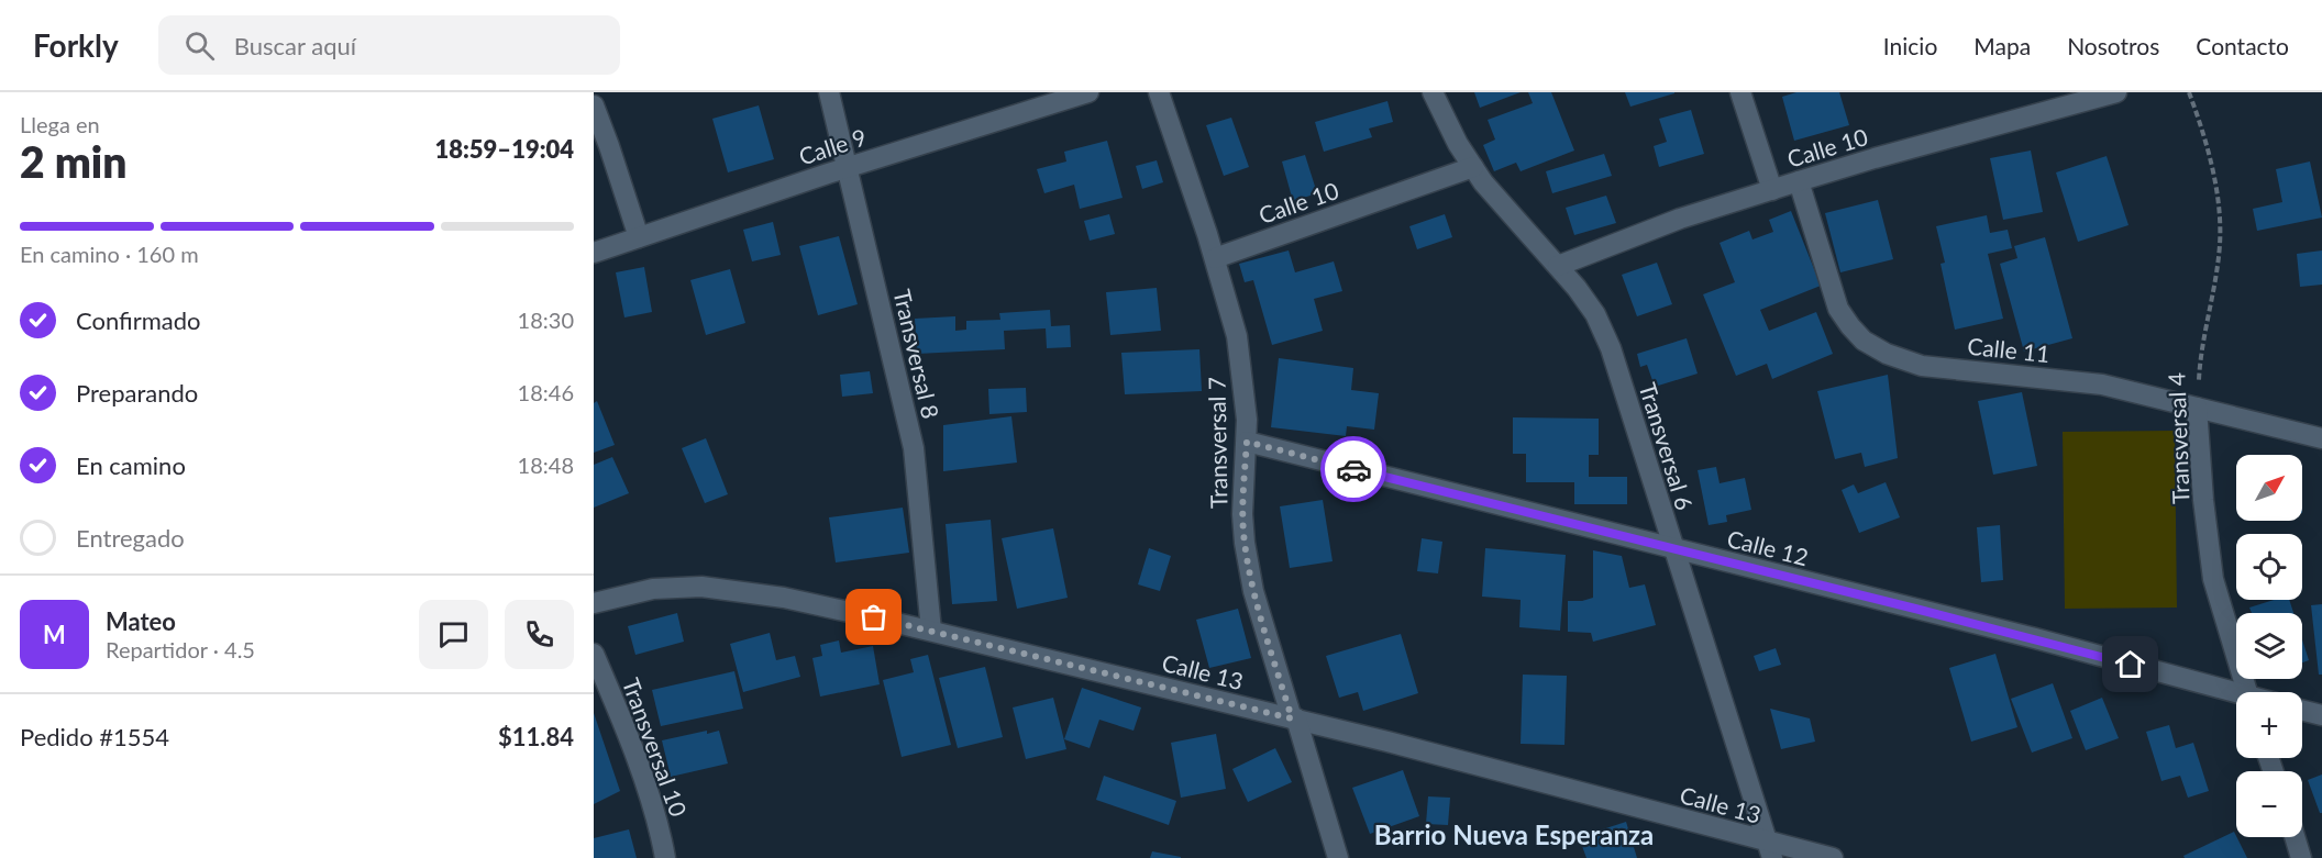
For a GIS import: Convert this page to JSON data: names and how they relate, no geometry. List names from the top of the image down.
{
  "streets": {
    "street": [
      "Calle 9",
      "Calle 10",
      "Calle 11",
      "Transversal 8",
      "Transversal 4",
      "Transversal 7",
      "Transversal 6",
      "Calle 12",
      "Calle 13",
      "Transversal 10"
    ]
  },
  "crossings": [
    ["Calle 9", "Transversal 8"],
    ["Calle 10", "Calle 11"],
    ["Calle 10", "Transversal 7"],
    ["Calle 10", "Transversal 6"],
    ["Calle 11", "Transversal 4"],
    ["Transversal 8", "Calle 13"],
    ["Transversal 7", "Calle 12"],
    ["Transversal 7", "Calle 13"],
    ["Transversal 6", "Calle 12"],
    ["Transversal 6", "Calle 13"]
  ],
  "districts": ["Barrio Nueva Esperanza"],
  "north": "top right",
  "page": {
    "header": "Forkly",
    "search": "Buscar aquí",
    "nav": [
      "Inicio",
      "Mapa",
      "Nosotros",
      "Contacto"
    ],
    "heading": ["2 min", "Llega en", "18:59–19:04"],
    "panel": [
      "Mateo",
      "Repartidor · 4.5",
      "Pedido #1554",
      "$11.84"
    ],
    "bar": "En camino · 160 m",
    "list": [
      ["Confirmado", "18:30"],
      ["Preparando", "18:46"],
      ["En camino", "18:48"],
      "Entregado"
    ],
    "map_buttons": ["+", "−"],
    "round": "M"
  }
}
